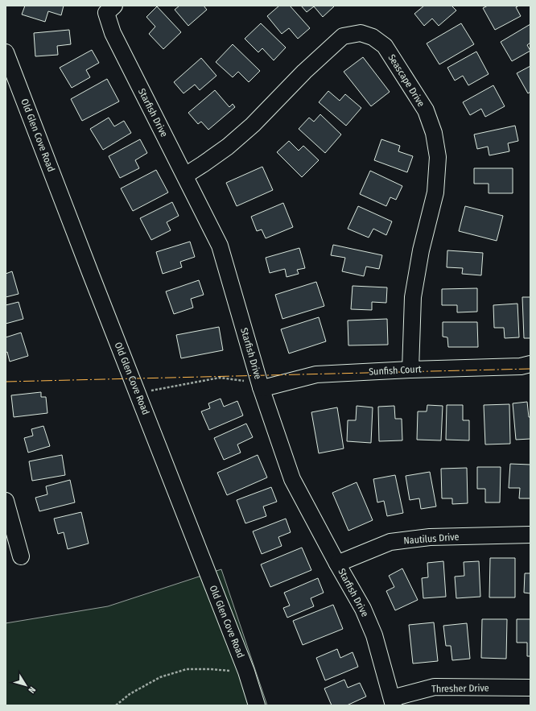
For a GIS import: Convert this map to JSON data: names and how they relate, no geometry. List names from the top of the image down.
{
  "streets": {
    "street": [
      "Seascape Drive",
      "Starfish Drive",
      "Old Glen Cove Road",
      "Sunfish Court",
      "Nautilus Drive",
      "Thresher Drive"
    ]
  },
  "crossings": [
    ["Seascape Drive", "Starfish Drive"],
    ["Seascape Drive", "Sunfish Court"],
    ["Starfish Drive", "Sunfish Court"],
    ["Starfish Drive", "Nautilus Drive"],
    ["Starfish Drive", "Thresher Drive"]
  ],
  "north": "bottom right"
}
